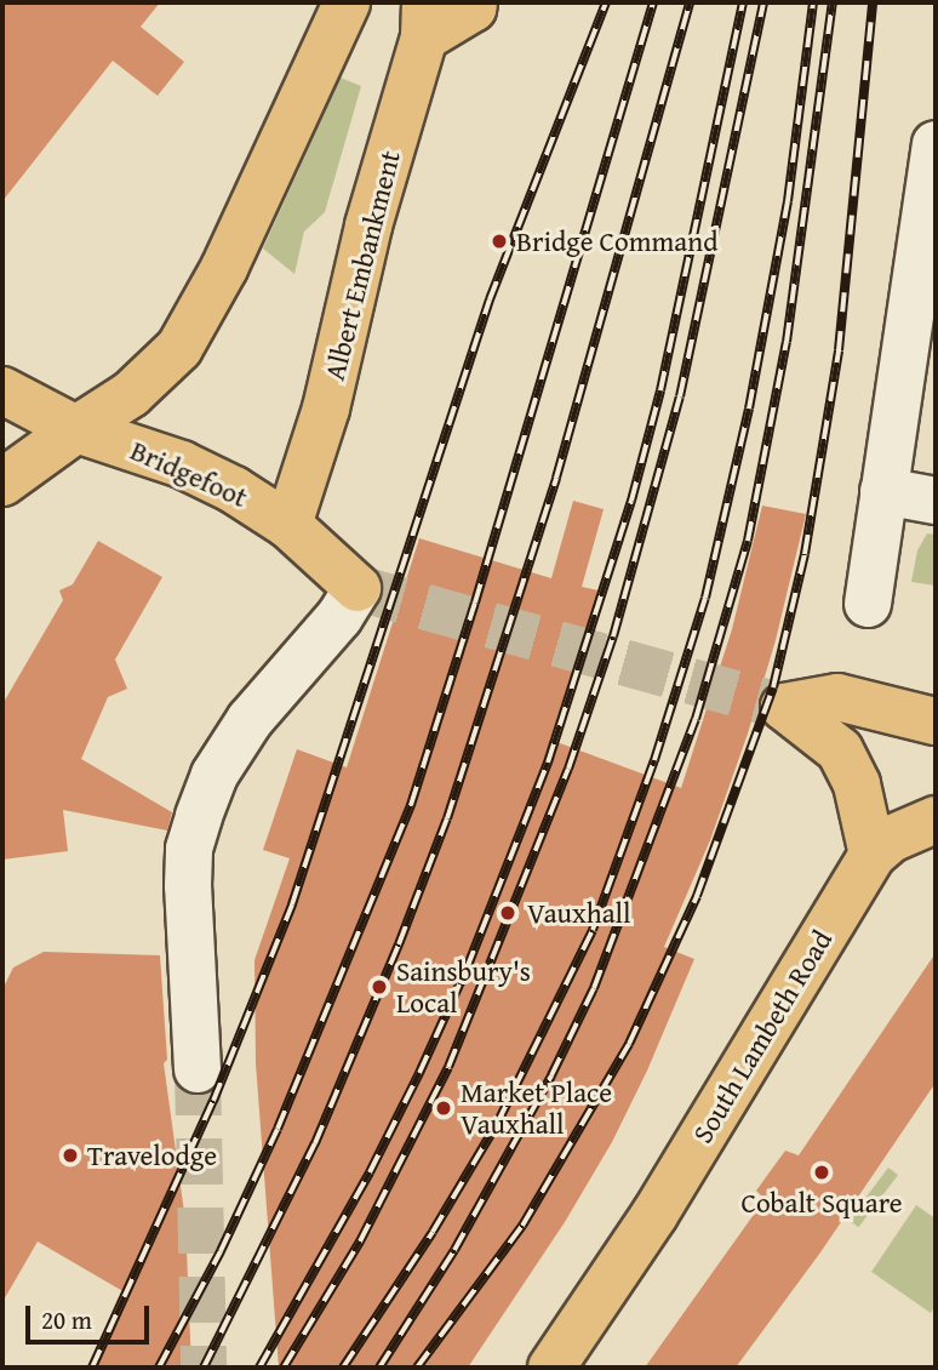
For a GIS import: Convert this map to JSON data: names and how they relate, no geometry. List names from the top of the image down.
{
  "streets": {
    "main road": ["Albert Embankment", "Bridgefoot", "South Lambeth Road"]
  },
  "crossings": [
    ["Albert Embankment", "Bridgefoot"]
  ],
  "places": [
    "Bridge Command",
    "Vauxhall",
    "Sainsbury's Local",
    "Market Place Vauxhall",
    "Travelodge",
    "Cobalt Square"
  ],
  "scale_bar": "20 m"
}
